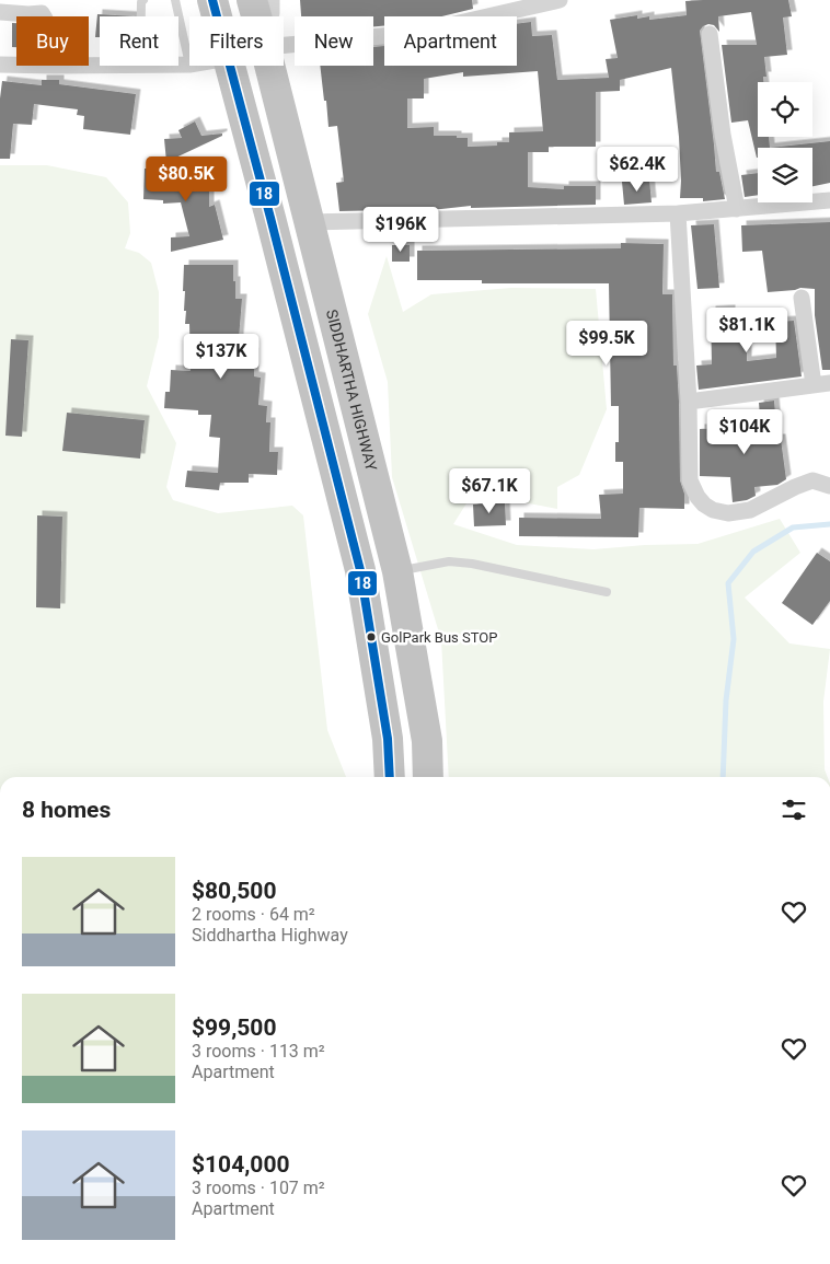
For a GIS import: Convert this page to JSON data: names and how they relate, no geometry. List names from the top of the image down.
{
  "streets": {
    "highway": ["SIDDHARTHA HIGHWAY"]
  },
  "places": ["GolPark Bus STOP"],
  "lines": ["transit line 18"],
  "page": {
    "chip": [
      "Buy",
      "Rent",
      "Filters",
      "New",
      "Apartment"
    ],
    "price": [
      "$62.4K",
      "$80.5K",
      "$196K",
      "$81.1K",
      "$99.5K",
      "$137K",
      "$104K",
      "$67.1K"
    ],
    "heading": "8 homes",
    "list": [
      {
        "name": "$80,500",
        "note": "2 rooms · 64 m² · Siddhartha Highway"
      },
      {
        "name": "$99,500",
        "note": "3 rooms · 113 m² · Apartment"
      },
      {
        "name": "$104,000",
        "note": "3 rooms · 107 m² · Apartment"
      }
    ]
  }
}
